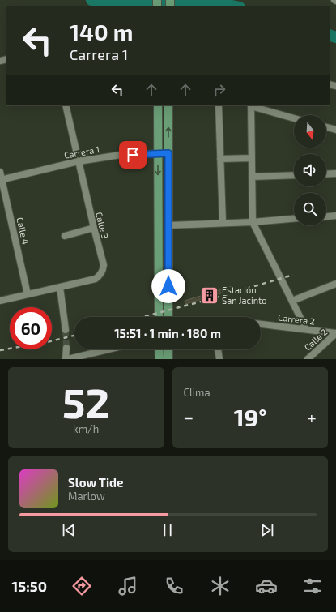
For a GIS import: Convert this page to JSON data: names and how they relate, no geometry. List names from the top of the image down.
{
  "streets": {
    "street": [
      "Carrera 1",
      "Calle 3",
      "Calle 4",
      "Carrera 2",
      "Calle 2"
    ]
  },
  "crossings": [
    ["Carrera 1", "Calle 3"],
    ["Carrera 1", "Calle 4"],
    ["Calle 3", "Calle 4"],
    ["Carrera 2", "Calle 2"]
  ],
  "places": {
    "building": ["Estación San Jacinto"]
  },
  "north": "bottom",
  "page": {
    "turn": ["140 m", "Carrera 1"],
    "limit": "60",
    "trip": "15:51 · 1 min · 180 m",
    "tile": [
      ["52", "km/h"],
      "Clima"
    ],
    "heat": ["−", "19°", "+"],
    "song": ["Slow Tide", "Marlow"],
    "tabs": "15:50"
  }
}
